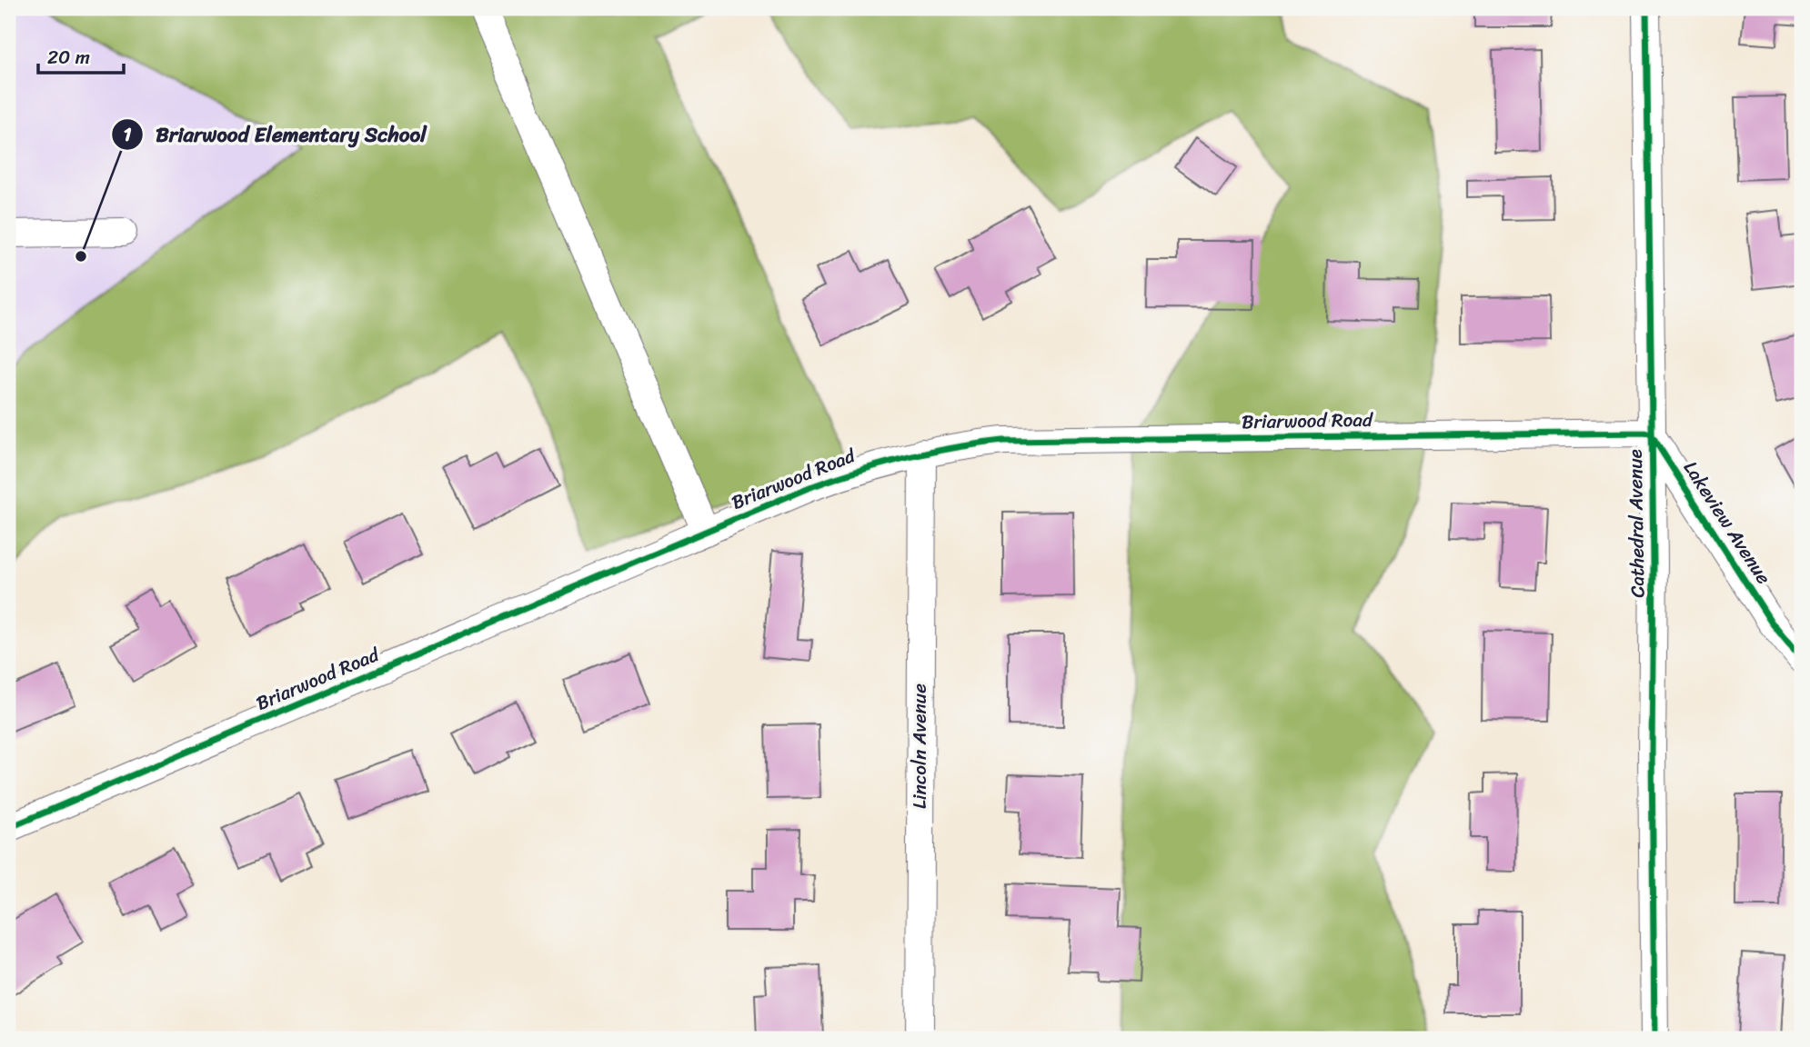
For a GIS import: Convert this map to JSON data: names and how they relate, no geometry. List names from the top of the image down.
{
  "streets": {
    "street": [
      "Briarwood Road",
      "Lakeview Avenue",
      "Cathedral Avenue",
      "Lincoln Avenue"
    ]
  },
  "crossings": [
    ["Briarwood Road", "Lakeview Avenue"],
    ["Briarwood Road", "Cathedral Avenue"],
    ["Briarwood Road", "Lincoln Avenue"],
    ["Lakeview Avenue", "Cathedral Avenue"]
  ],
  "places": ["Briarwood Elementary School"],
  "scale_bar": "20 m"
}
